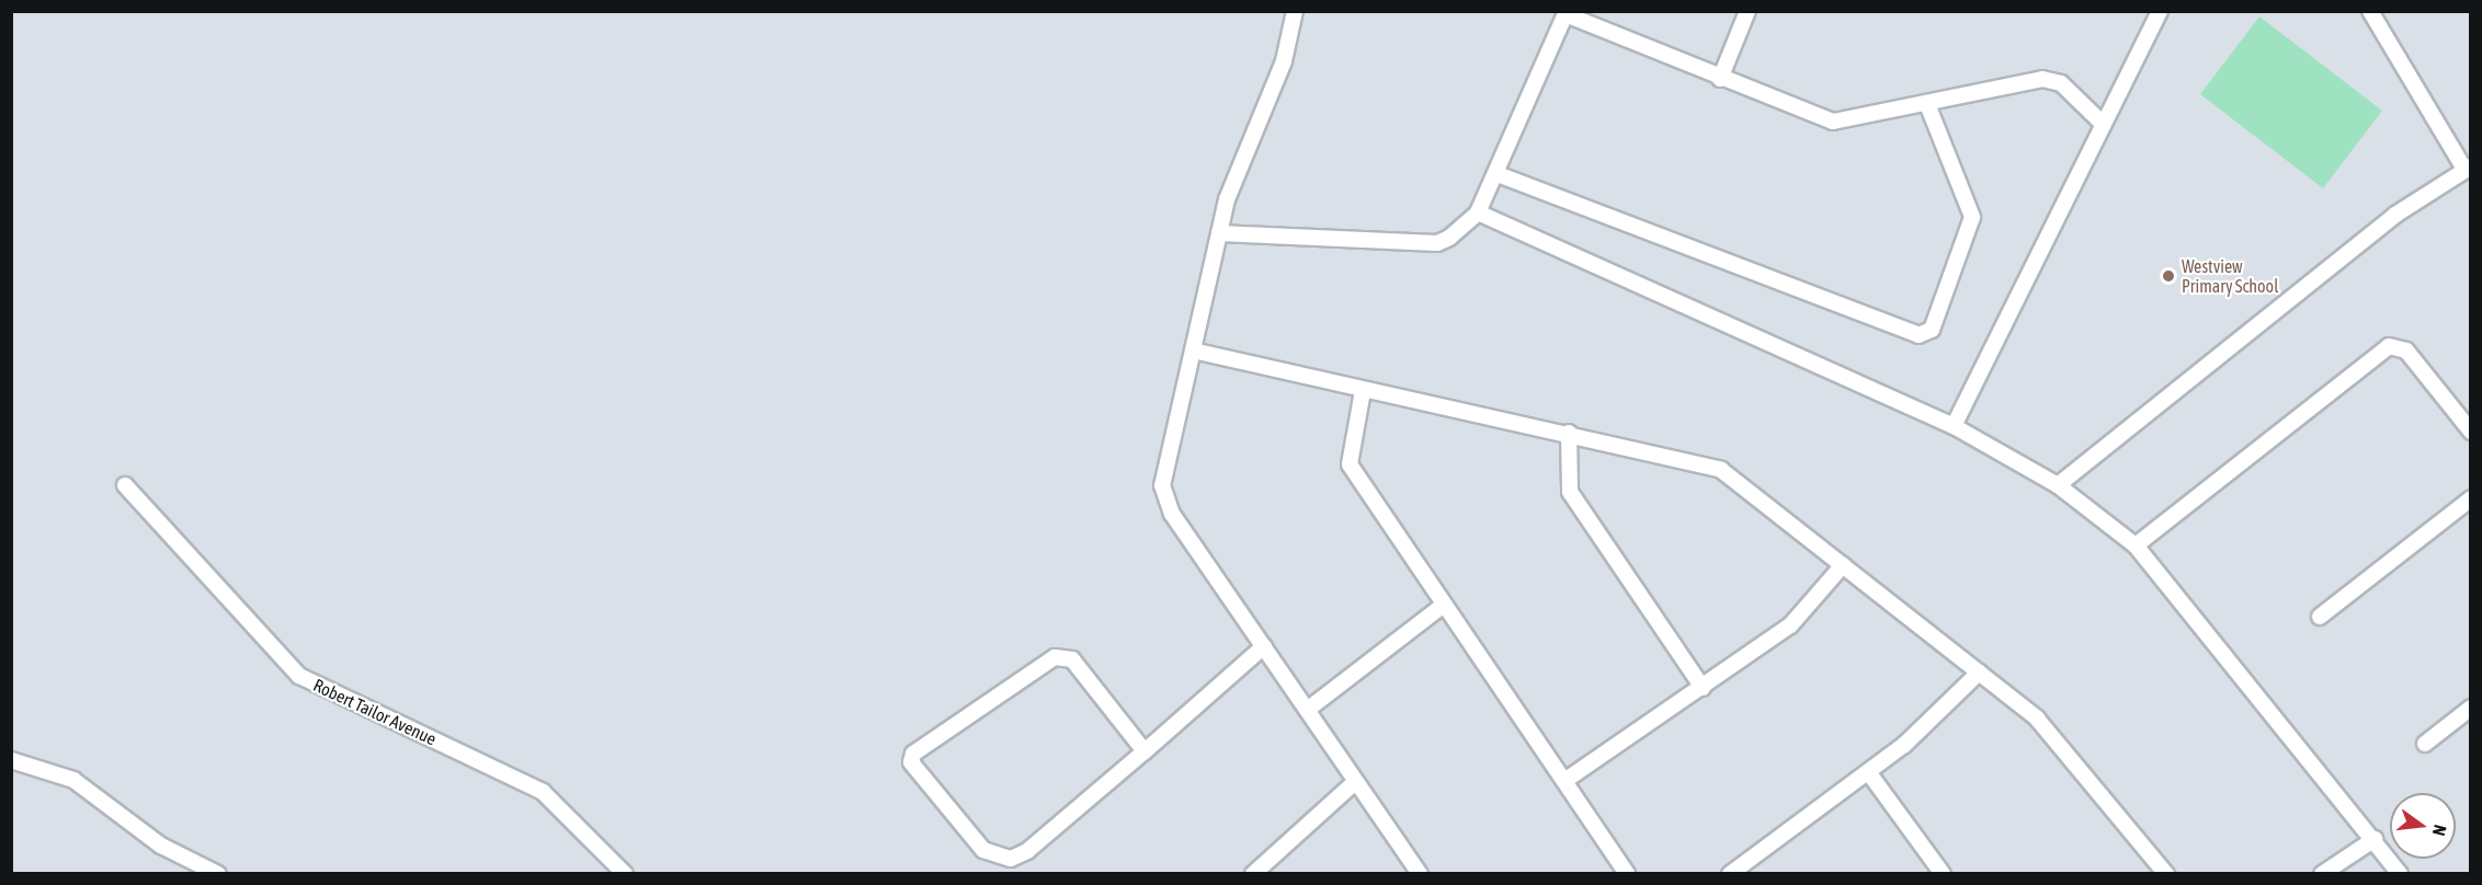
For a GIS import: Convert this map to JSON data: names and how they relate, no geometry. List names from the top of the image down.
{
  "streets": {
    "street": ["Robert Tailor Avenue"]
  },
  "places": ["Westview Primary School"],
  "north": "right"
}
